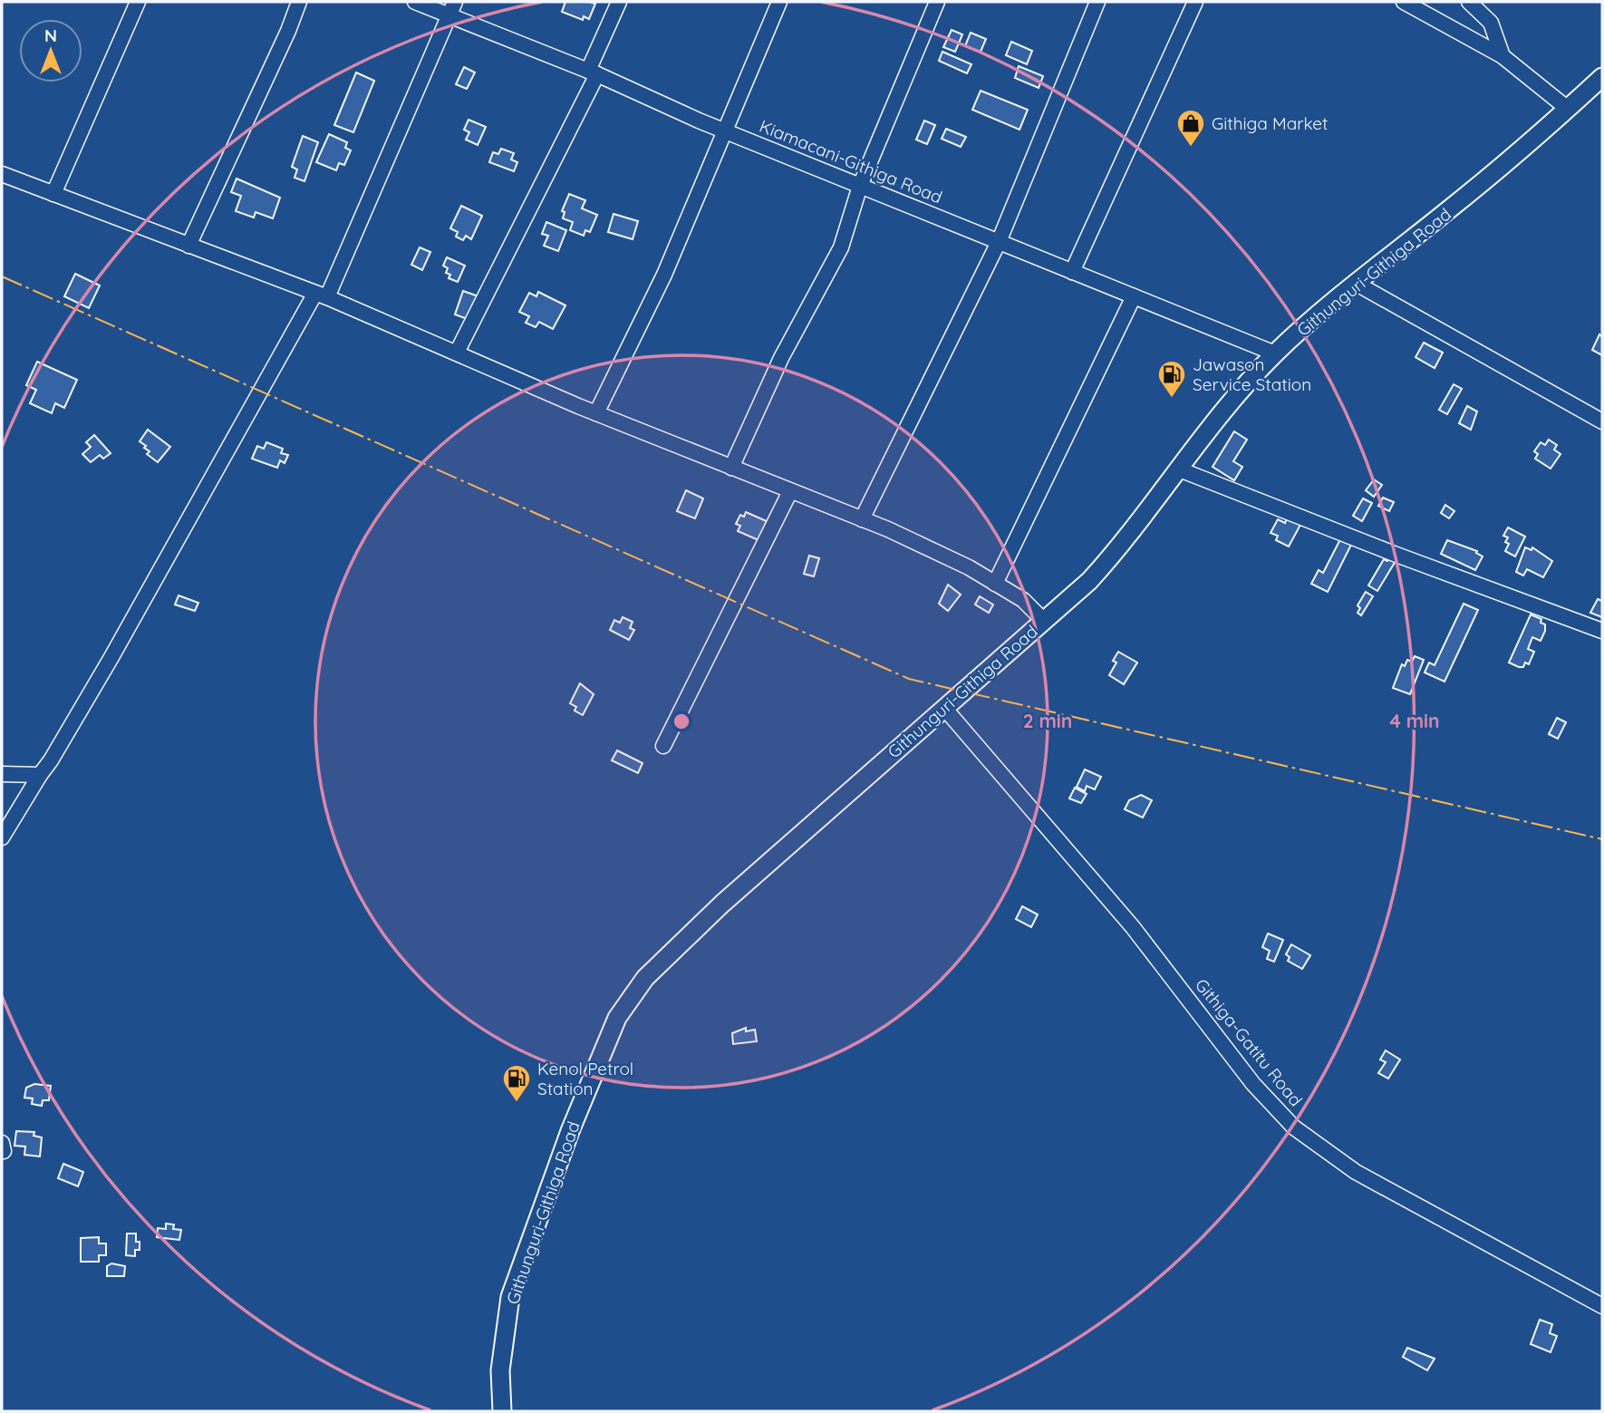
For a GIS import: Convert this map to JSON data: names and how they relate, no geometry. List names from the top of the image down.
{
  "streets": {
    "street": ["Kiamacani-Githiga Road", "Githunguri-Githiga Road", "Githiga-Gatitu Road"]
  },
  "crossings": [
    ["Kiamacani-Githiga Road", "Githunguri-Githiga Road"],
    ["Githunguri-Githiga Road", "Githiga-Gatitu Road"]
  ],
  "places": {
    "shop": ["Githiga Market"],
    "fuel station": ["Jawason Service Station", "Kenol Petrol Station"]
  },
  "north": "top",
  "rings": ["2 min", "4 min"]
}
